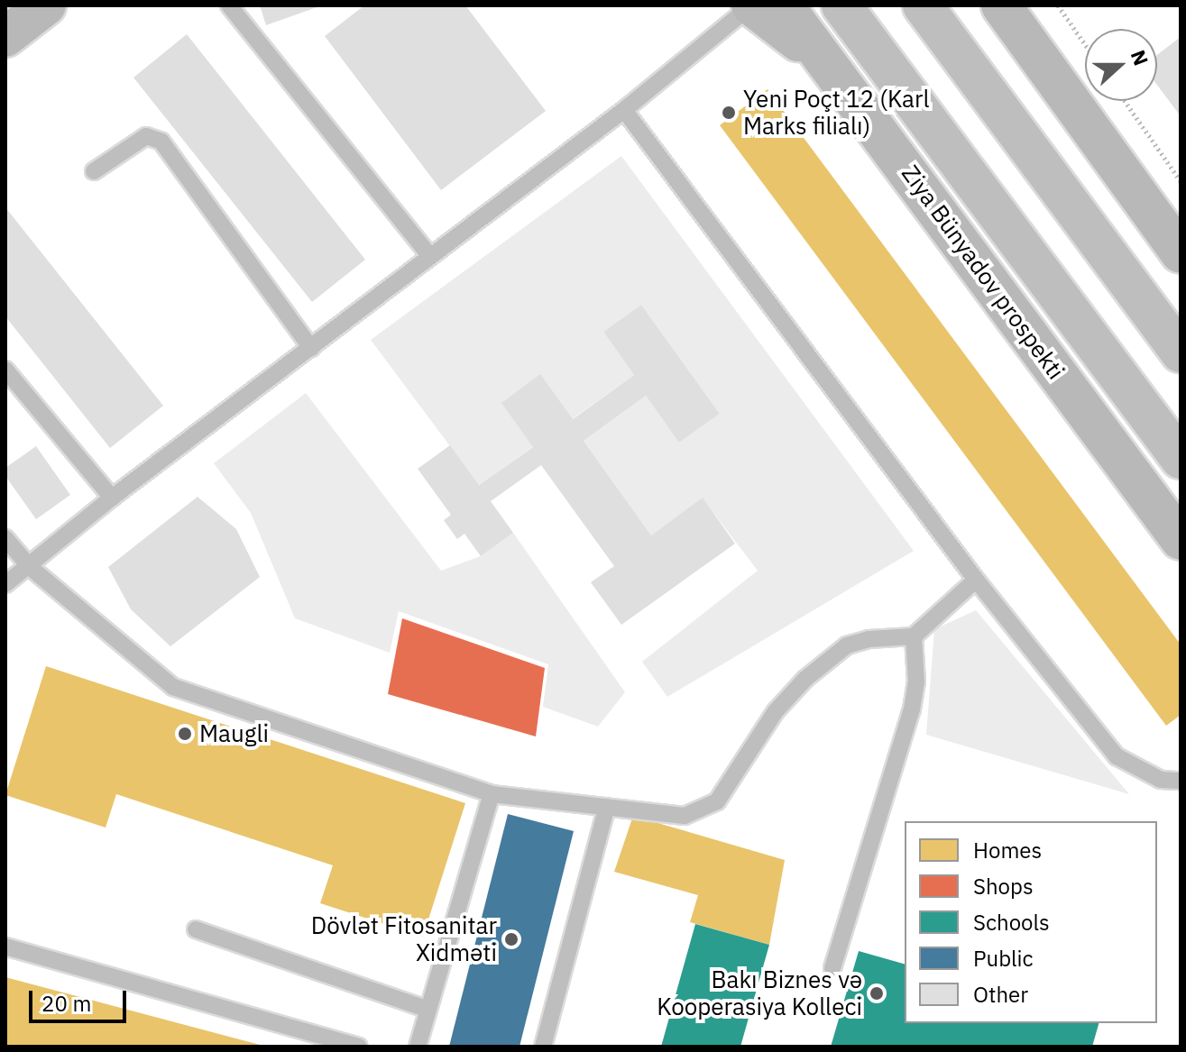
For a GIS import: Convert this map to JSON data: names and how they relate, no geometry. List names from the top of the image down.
{
  "streets": {
    "main road": ["Ziya Bünyadov prospekti"]
  },
  "places": [
    "Yeni Poçt 12 (Karl Marks filialı)",
    "Maugli",
    "Dövlət Fitosanitar Xidməti",
    "Bakı Biznes və Kooperasiya Kolleci"
  ],
  "legend": [
    "Homes",
    "Shops",
    "Schools",
    "Public",
    "Other"
  ],
  "scale_bar": "20 m",
  "north": "right"
}
